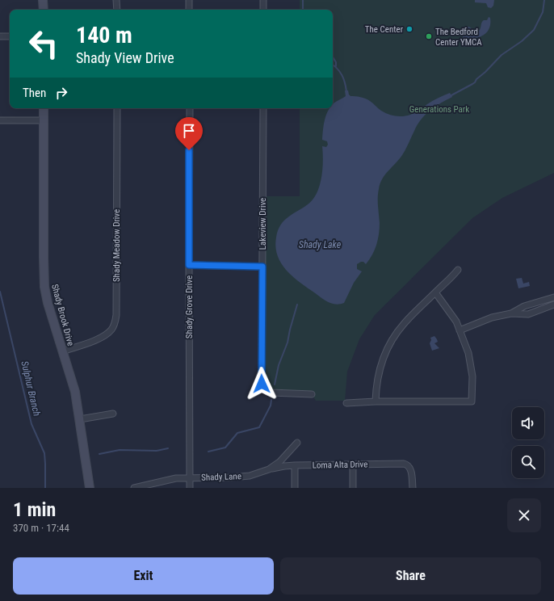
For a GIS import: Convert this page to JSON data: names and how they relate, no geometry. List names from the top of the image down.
{
  "streets": {
    "street": [
      "Lakeview Drive",
      "Shady Meadow Drive",
      "Shady Grove Drive",
      "Shady Brook Drive",
      "Loma Alta Drive",
      "Shady Lane"
    ]
  },
  "crossings": [
    ["Shady Meadow Drive", "Shady Brook Drive"],
    ["Shady Grove Drive", "Shady Lane"],
    ["Loma Alta Drive", "Shady Lane"]
  ],
  "water": ["Shady Lake", "Sulphur Branch"],
  "parks": ["Generations Park"],
  "places": ["The Center", "The Bedford Center YMCA"],
  "page": {
    "turn": ["140 m", "Shady View Drive"],
    "then": "Then",
    "heading": ["1 min", "370 m · 17:44"],
    "buttons": ["Exit", "Share"]
  }
}
